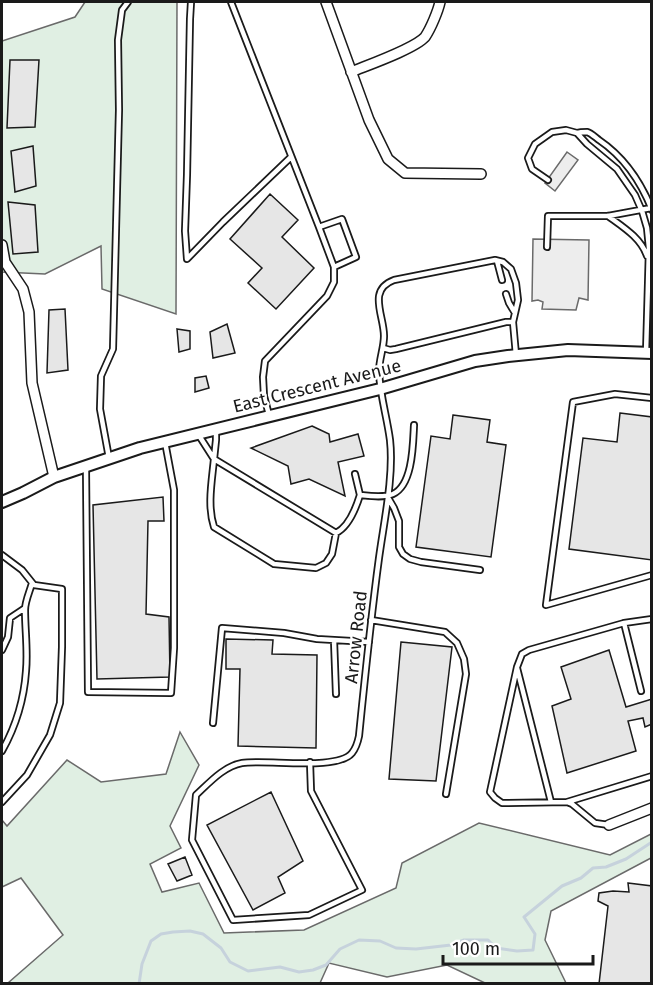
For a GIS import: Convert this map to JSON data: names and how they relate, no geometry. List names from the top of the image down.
{
  "streets": {
    "street": ["East Crescent Avenue"],
    "lane": ["Arrow Road"]
  },
  "crossings": [
    ["East Crescent Avenue", "Arrow Road"]
  ],
  "scale_bar": "100 m"
}
